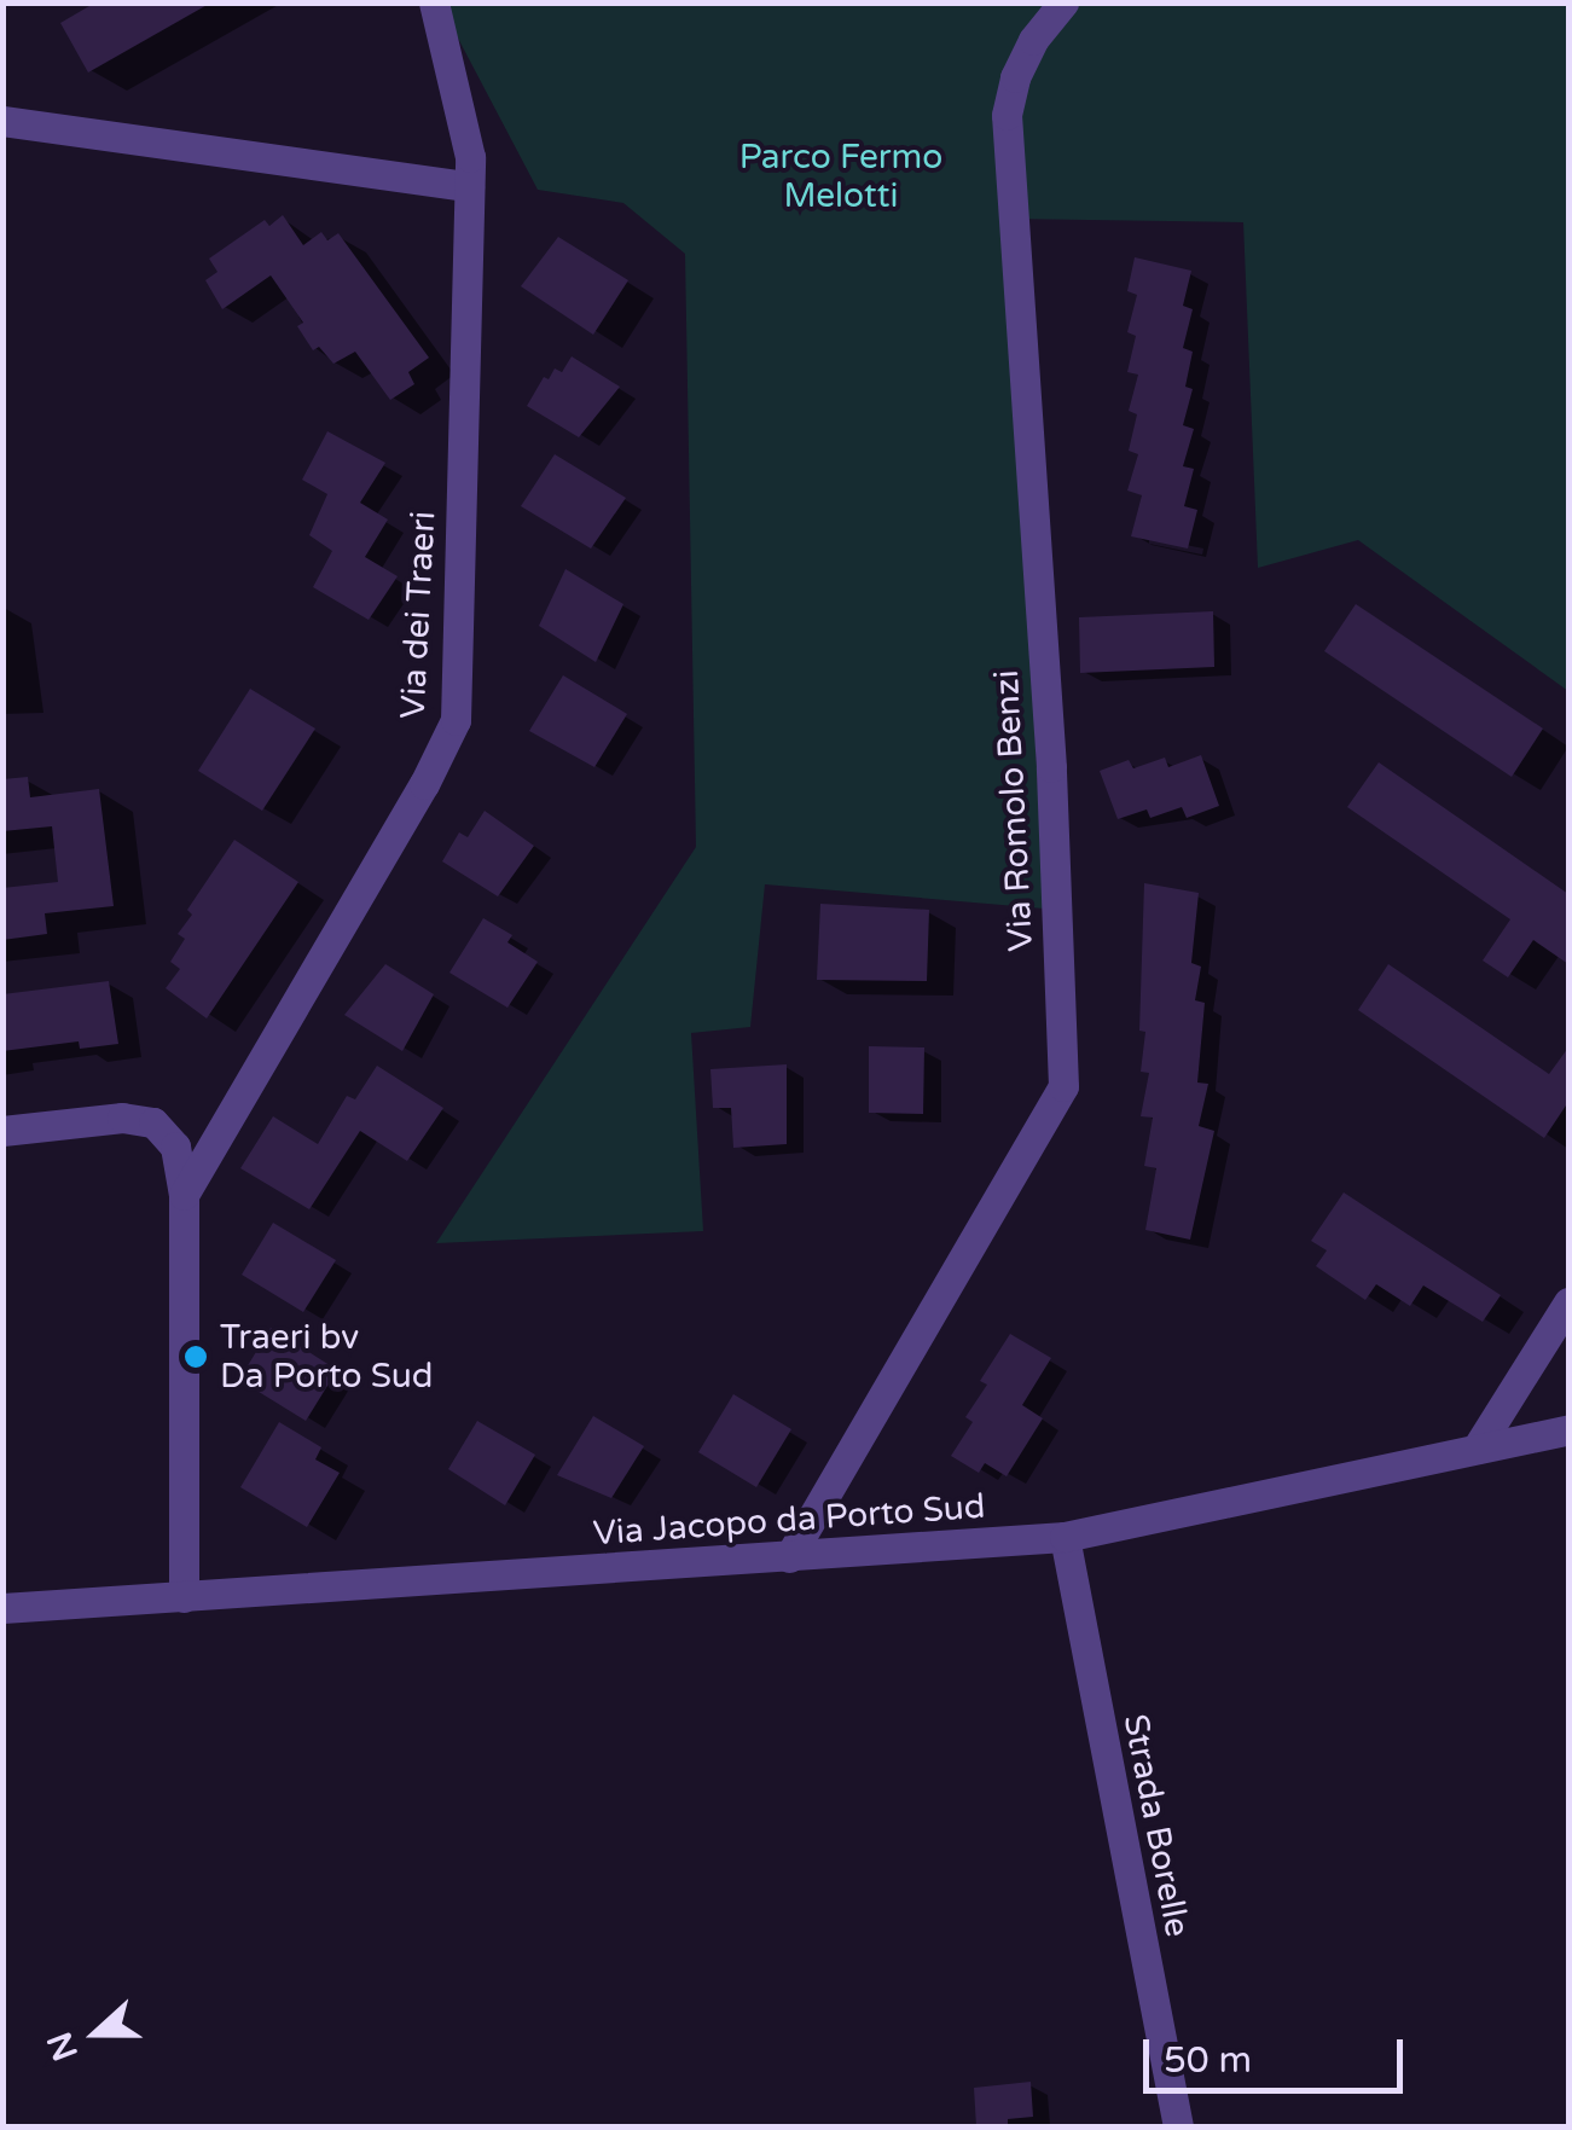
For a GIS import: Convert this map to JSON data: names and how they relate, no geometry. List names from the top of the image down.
{
  "streets": {
    "street": [
      "Via dei Traeri",
      "Via Romolo Benzi",
      "Via Jacopo da Porto Sud",
      "Strada Borelle"
    ]
  },
  "crossings": [
    ["Via Romolo Benzi", "Via Jacopo da Porto Sud"],
    ["Via Jacopo da Porto Sud", "Strada Borelle"]
  ],
  "parks": ["Parco Fermo Melotti"],
  "places": ["Traeri bv Da Porto Sud"],
  "scale_bar": "50 m",
  "north": "left"
}
